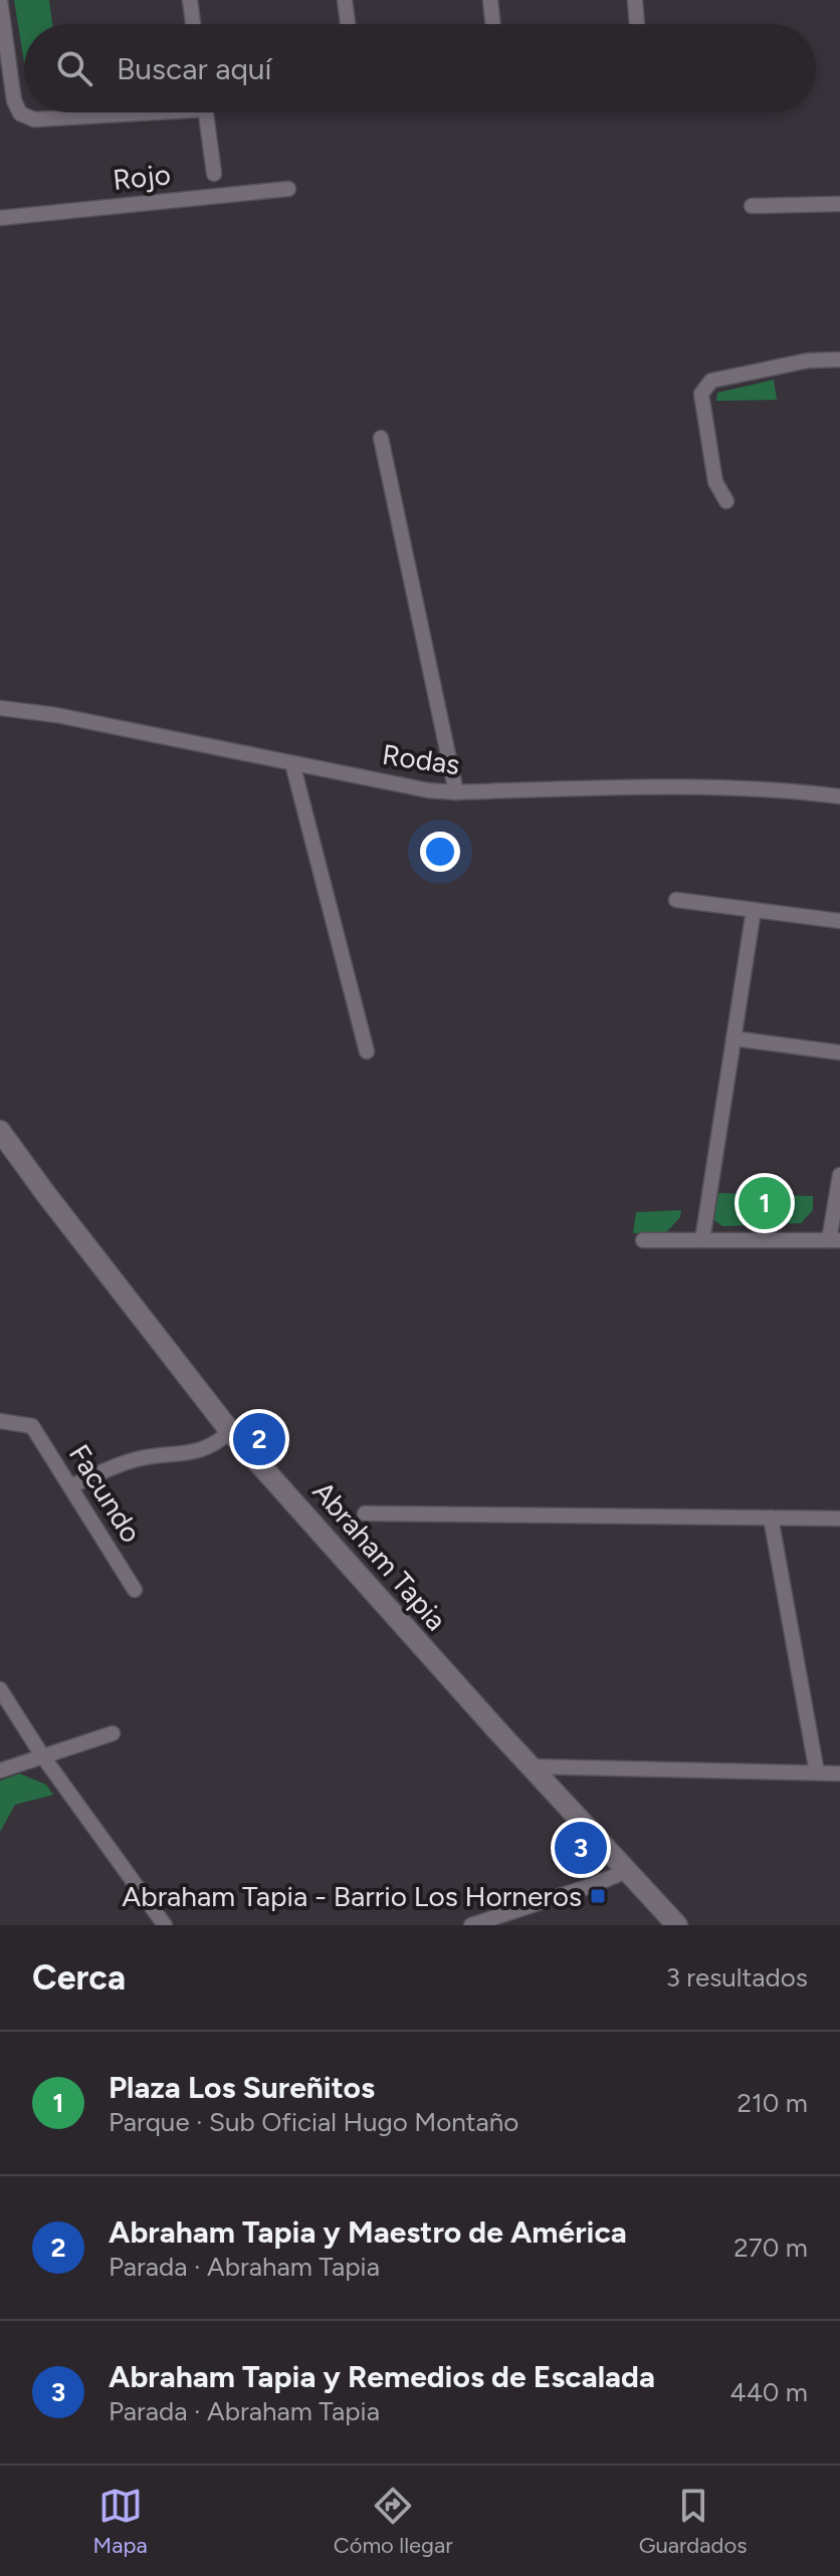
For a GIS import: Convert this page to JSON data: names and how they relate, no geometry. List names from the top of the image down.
{
  "streets": {
    "street": [
      "Rojo",
      "Rodas",
      "Facundo",
      "Abraham Tapia"
    ]
  },
  "places": {
    "transit": ["Abraham Tapia - Barrio Los Horneros"]
  },
  "page": {
    "search": "Buscar aquí",
    "pins": ["1", "2", "3"],
    "heading": ["Cerca", "3 resultados"],
    "list": [
      {
        "mark": "1",
        "name": "Plaza Los Sureñitos",
        "note": "Parque · Sub Oficial Hugo Montaño",
        "value": "210 m"
      },
      {
        "mark": "2",
        "name": "Abraham Tapia y Maestro de América",
        "note": "Parada · Abraham Tapia",
        "value": "270 m"
      },
      {
        "mark": "3",
        "name": "Abraham Tapia y Remedios de Escalada",
        "note": "Parada · Abraham Tapia",
        "value": "440 m"
      }
    ],
    "nav": ["Mapa", "Cómo llegar", "Guardados"]
  }
}
